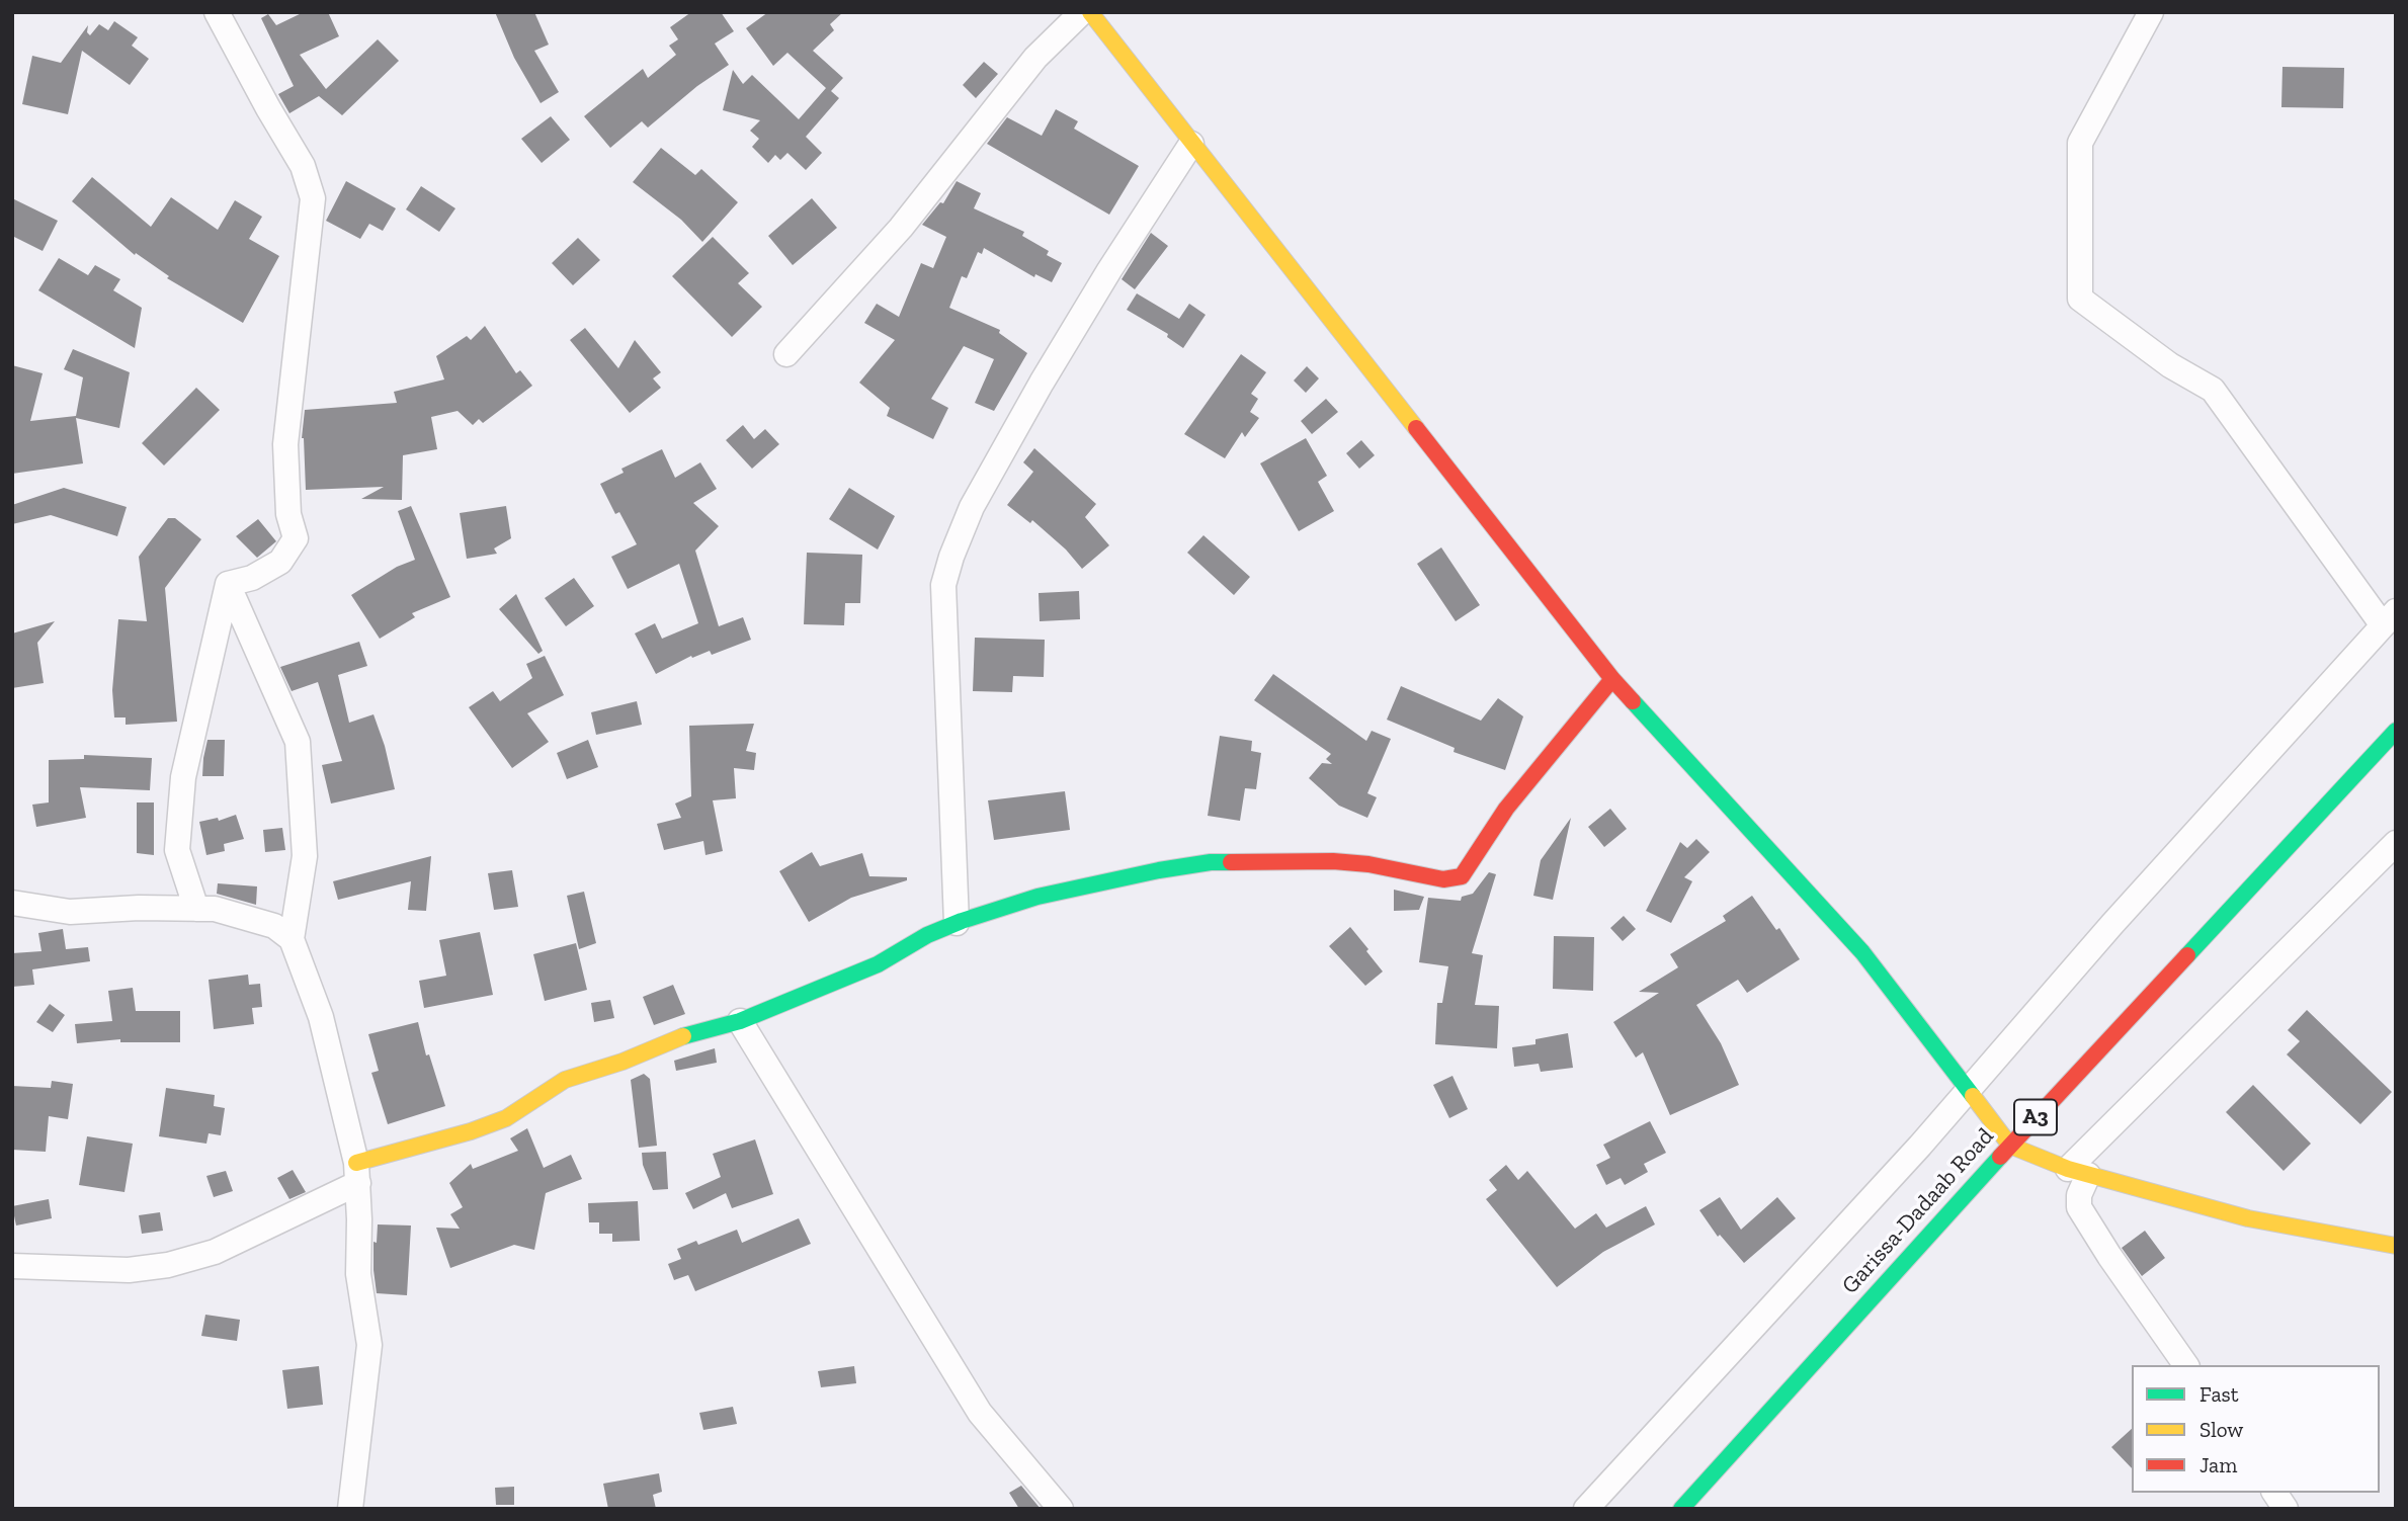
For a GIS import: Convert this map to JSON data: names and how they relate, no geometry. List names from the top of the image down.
{
  "streets": {
    "main road": ["A3", "Garissa-Dadaab Road"]
  },
  "legend": ["Fast", "Slow", "Jam"]
}
